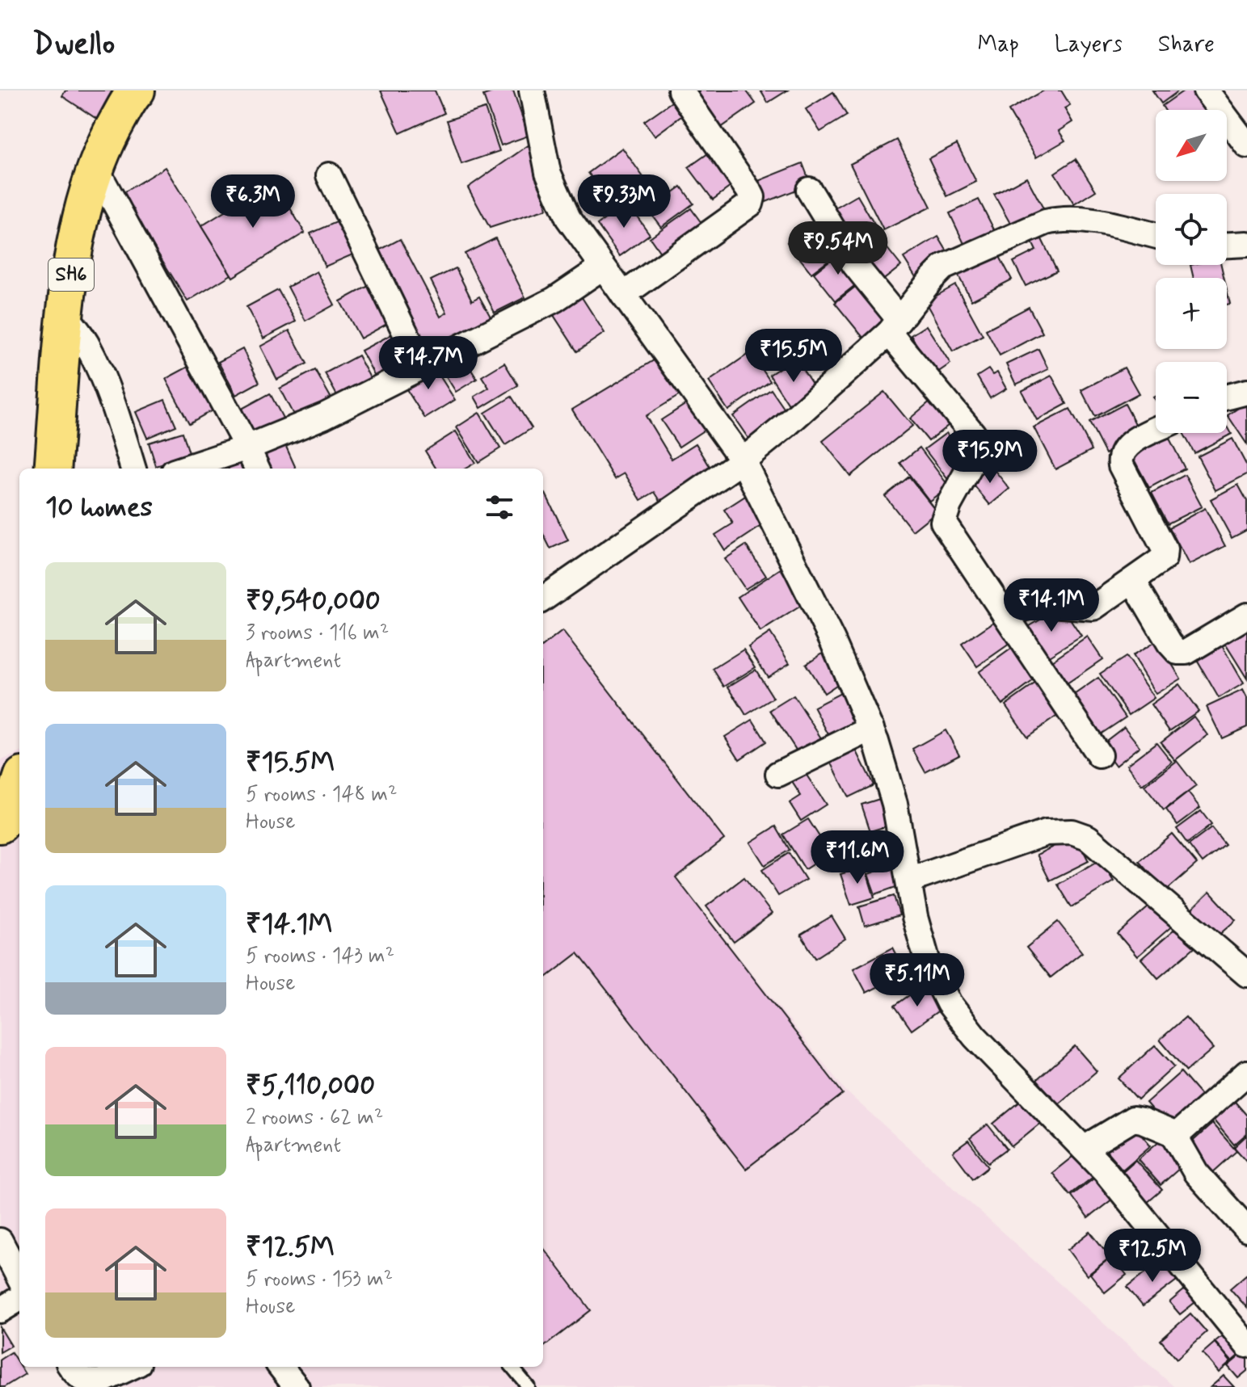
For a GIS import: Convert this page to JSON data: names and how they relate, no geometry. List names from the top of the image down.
{
  "streets": {
    "main road": ["SH6"]
  },
  "north": "bottom left",
  "page": {
    "header": "Dwello",
    "nav": ["Map", "Layers", "Share"],
    "map_buttons": ["+", "−"],
    "price": [
      "₹6.3M",
      "₹9.33M",
      "₹9.54M",
      "₹15.5M",
      "₹14.7M",
      "₹15.9M",
      "₹14.1M",
      "₹11.6M",
      "₹5.11M",
      "₹12.5M"
    ],
    "heading": "10 homes",
    "list": [
      {
        "name": "₹9,540,000",
        "note": "3 rooms · 116 m² · Apartment"
      },
      {
        "name": "₹15.5M",
        "note": "5 rooms · 148 m² · House"
      },
      {
        "name": "₹14.1M",
        "note": "5 rooms · 143 m² · House"
      },
      {
        "name": "₹5,110,000",
        "note": "2 rooms · 62 m² · Apartment"
      },
      {
        "name": "₹12.5M",
        "note": "5 rooms · 153 m² · House"
      }
    ]
  }
}
